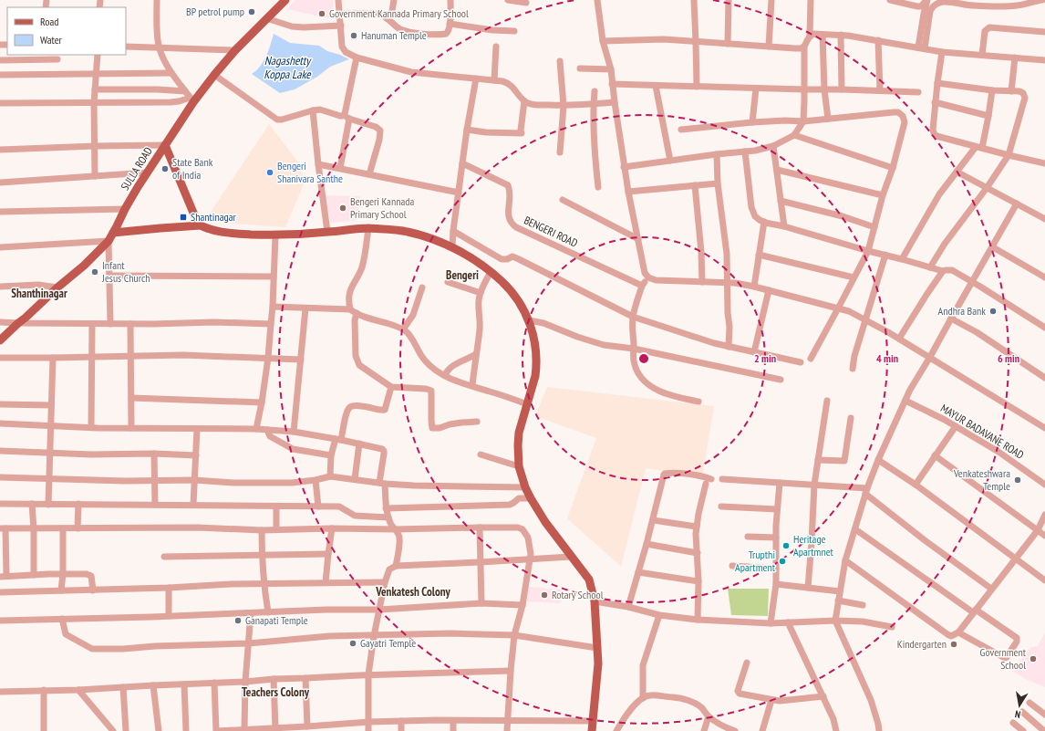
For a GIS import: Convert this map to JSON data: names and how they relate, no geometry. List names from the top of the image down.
{
  "streets": {
    "main road": ["SULLA ROAD"],
    "street": ["BENGERI ROAD", "MAYUR BADAVANE ROAD"]
  },
  "districts": [
    "Bengeri",
    "Shanthinagar",
    "Venkatesh Colony",
    "Teachers Colony"
  ],
  "water": ["Nagashetty Koppa Lake"],
  "places": {
    "other": [
      "BP petrol pump",
      "Government Kannada Primary School",
      "Hanuman Temple",
      "State Bank of India",
      "Bengeri Shanivara Santhe",
      "Bengeri Kannada Primary School",
      "Infant Jesus Church",
      "Andhra Bank",
      "Venkateshwara Temple",
      "Heritage Apartmnet",
      "Trupthi Apartment",
      "Rotary School",
      "Ganapati Temple",
      "Gayatri Temple",
      "Kindergarten",
      "Government School"
    ],
    "transit": ["Shantinagar"]
  },
  "legend": ["Road", "Water"],
  "north": "bottom",
  "rings": ["2 min", "4 min", "6 min"]
}
